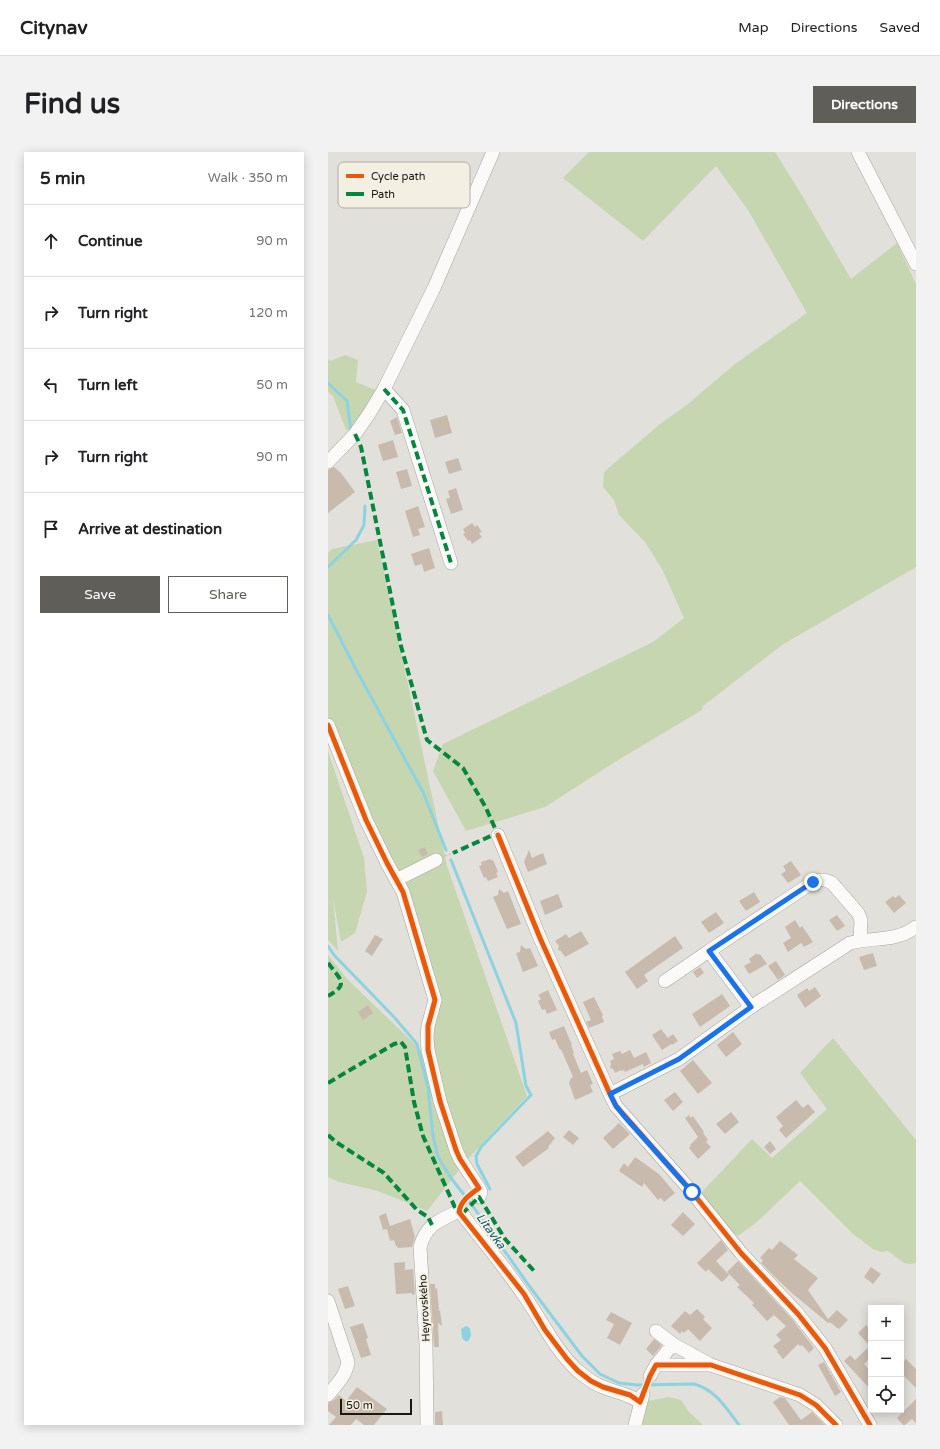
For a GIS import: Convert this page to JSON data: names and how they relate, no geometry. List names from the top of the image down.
{
  "streets": {
    "street": ["Heyrovského"]
  },
  "water": ["Litavka"],
  "legend": ["Cycle path", "Path"],
  "scale_bar": "50 m",
  "page": {
    "header": "Citynav",
    "nav": ["Map", "Directions", "Saved"],
    "buttons": [
      "Directions",
      ["Save", "Share"]
    ],
    "title": "Find us",
    "heading": ["5 min", "Walk · 350 m"],
    "list": [
      ["Continue", "90 m"],
      ["Turn right", "120 m"],
      ["Turn left", "50 m"],
      ["Turn right", "90 m"],
      "Arrive at destination"
    ],
    "map_buttons": ["+", "−"],
    "scale": "50 m"
  }
}
